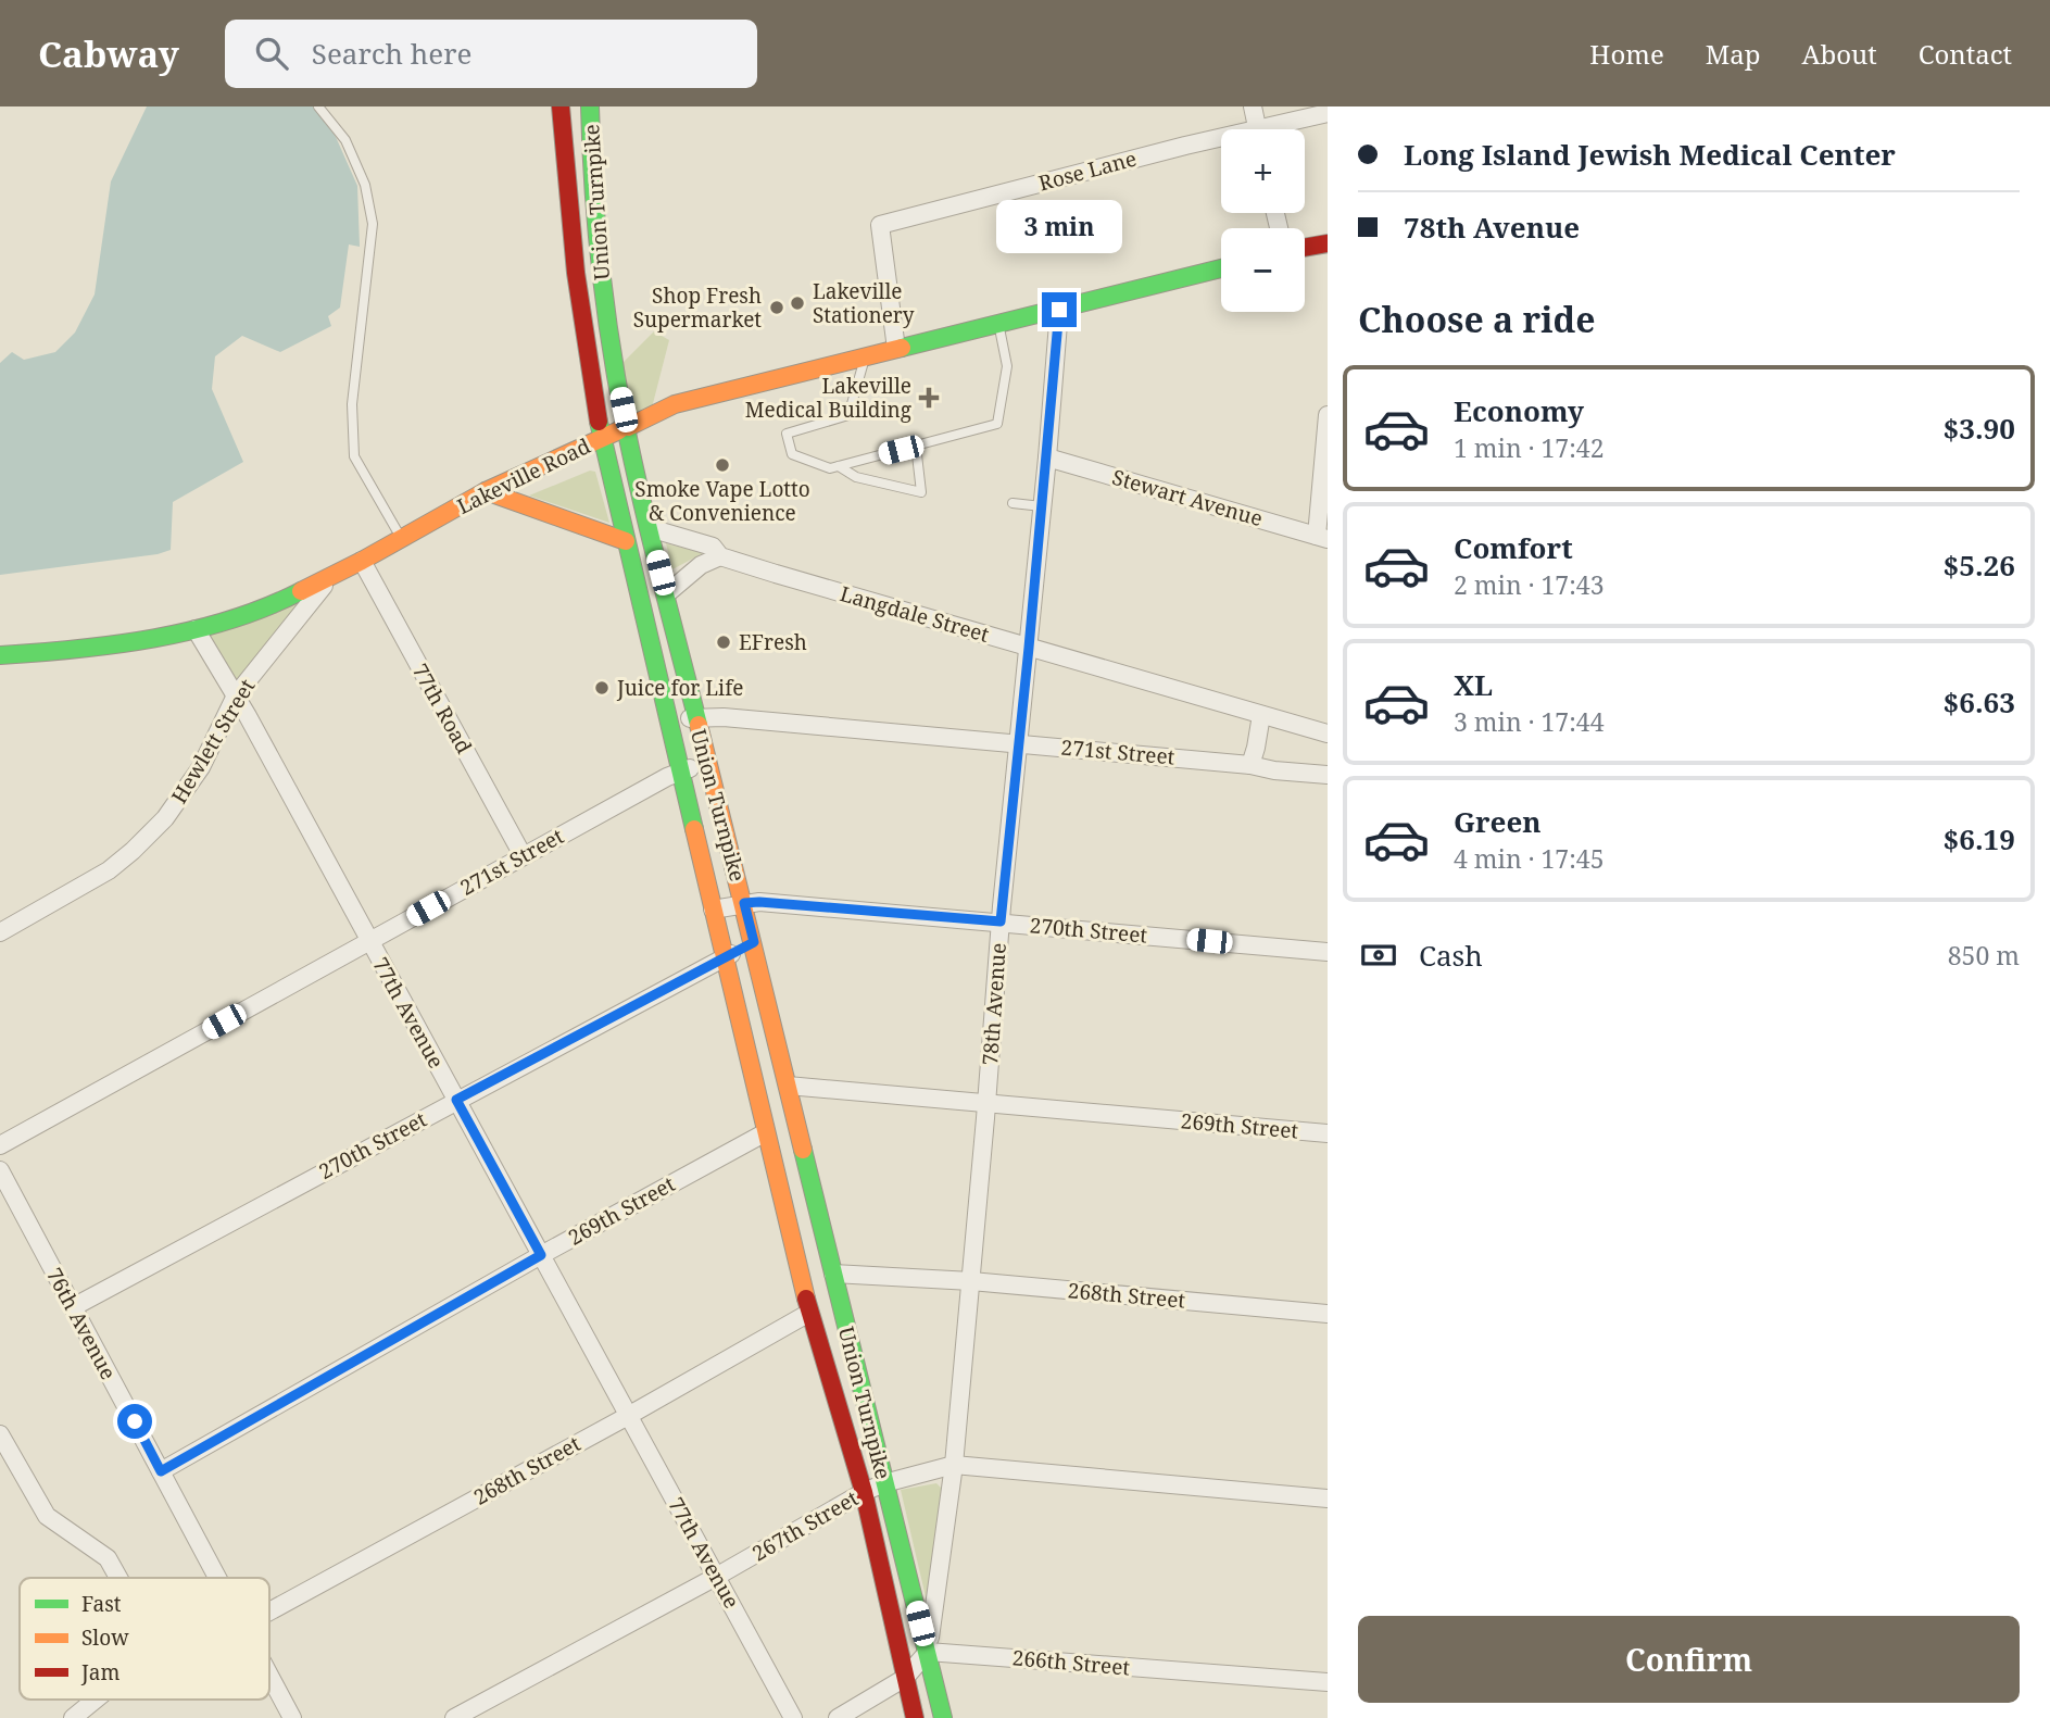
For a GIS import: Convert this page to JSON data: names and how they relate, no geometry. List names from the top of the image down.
{
  "streets": {
    "main road": ["Union Turnpike", "Lakeville Road"],
    "street": [
      "Rose Lane",
      "Stewart Avenue",
      "Langdale Street",
      "77th Road",
      "Hewlett Street",
      "271st Street",
      "270th Street",
      "78th Avenue",
      "77th Avenue",
      "269th Street",
      "268th Street",
      "76th Avenue",
      "267th Street",
      "266th Street"
    ]
  },
  "crossings": [
    ["Rose Lane", "Lakeville Road"],
    ["Union Turnpike", "Lakeville Road"],
    ["Union Turnpike", "Langdale Street"],
    ["Union Turnpike", "271st Street"],
    ["Union Turnpike", "270th Street"],
    ["Union Turnpike", "78th Avenue"],
    ["Union Turnpike", "269th Street"],
    ["Union Turnpike", "268th Street"],
    ["Union Turnpike", "267th Street"],
    ["Union Turnpike", "266th Street"],
    ["Lakeville Road", "77th Road"],
    ["Lakeville Road", "Hewlett Street"],
    ["Lakeville Road", "78th Avenue"],
    ["Lakeville Road", "77th Avenue"],
    ["Stewart Avenue", "78th Avenue"],
    ["Langdale Street", "78th Avenue"],
    ["77th Road", "271st Street"],
    ["Hewlett Street", "77th Avenue"],
    ["271st Street", "78th Avenue"],
    ["271st Street", "77th Avenue"],
    ["270th Street", "78th Avenue"],
    ["270th Street", "77th Avenue"],
    ["270th Street", "76th Avenue"],
    ["78th Avenue", "269th Street"],
    ["78th Avenue", "268th Street"],
    ["78th Avenue", "267th Street"],
    ["78th Avenue", "266th Street"],
    ["77th Avenue", "269th Street"],
    ["77th Avenue", "268th Street"],
    ["77th Avenue", "267th Street"],
    ["269th Street", "76th Avenue"]
  ],
  "places": {
    "other": [
      "Lakeville Stationery",
      "Shop Fresh Supermarket",
      "Smoke Vape Lotto & Convenience",
      "EFresh",
      "Juice for Life"
    ],
    "health": ["Lakeville Medical Building"]
  },
  "legend": ["Fast", "Slow", "Jam"],
  "page": {
    "header": "Cabway",
    "search": "Search here",
    "nav": [
      "Home",
      "Map",
      "About",
      "Contact"
    ],
    "banner": ["Long Island Jewish Medical Center", "78th Avenue"],
    "map_buttons": ["+", "−"],
    "bubble": "3 min",
    "heading": "Choose a ride",
    "list": [
      {
        "name": "Economy",
        "note": "1 min · 17:42",
        "value": "$3.90"
      },
      {
        "name": "Comfort",
        "note": "2 min · 17:43",
        "value": "$5.26"
      },
      {
        "name": "XL",
        "note": "3 min · 17:44",
        "value": "$6.63"
      },
      {
        "name": "Green",
        "note": "4 min · 17:45",
        "value": "$6.19"
      }
    ],
    "pay": ["Cash", "850 m"],
    "buttons": "Confirm"
  }
}
